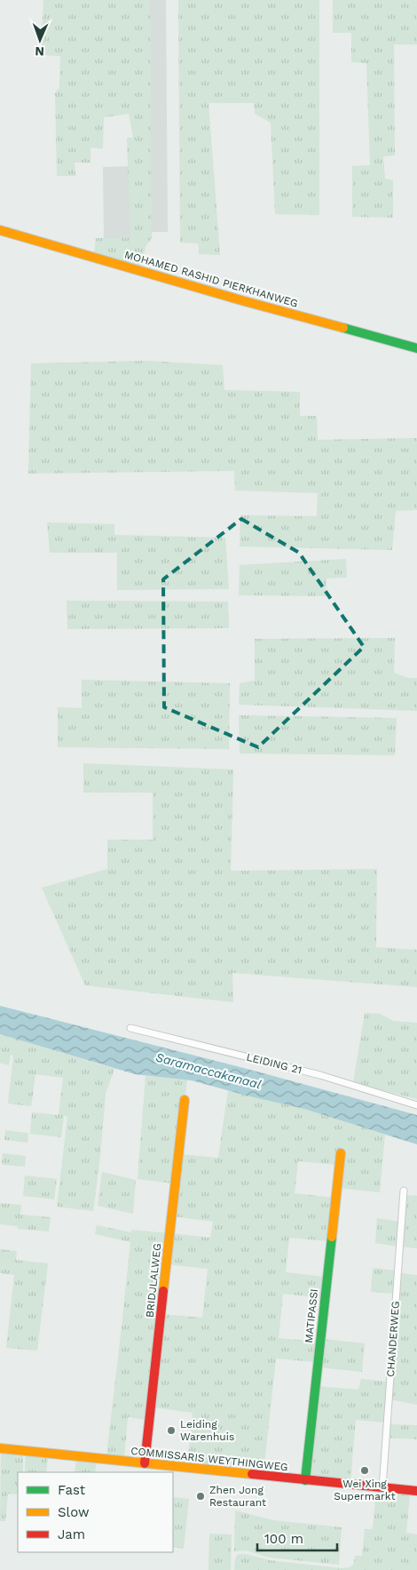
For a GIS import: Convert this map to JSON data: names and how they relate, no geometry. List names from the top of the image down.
{
  "streets": {
    "street": [
      "MOHAMED RASHID PIERKHANWEG",
      "LEIDING 21",
      "BRIDJLALWEG",
      "MATIPASSI",
      "CHANDERWEG",
      "COMMISSARIS WEYTHINGWEG"
    ]
  },
  "crossings": [
    ["BRIDJLALWEG", "COMMISSARIS WEYTHINGWEG"],
    ["MATIPASSI", "COMMISSARIS WEYTHINGWEG"],
    ["CHANDERWEG", "COMMISSARIS WEYTHINGWEG"]
  ],
  "water": ["Saramaccakanaal"],
  "places": ["Leiding Warenhuis", "Wei Xing Supermarkt", "Zhen Jong Restaurant"],
  "legend": ["Fast", "Slow", "Jam"],
  "scale_bar": "100 m",
  "north": "bottom"
}
